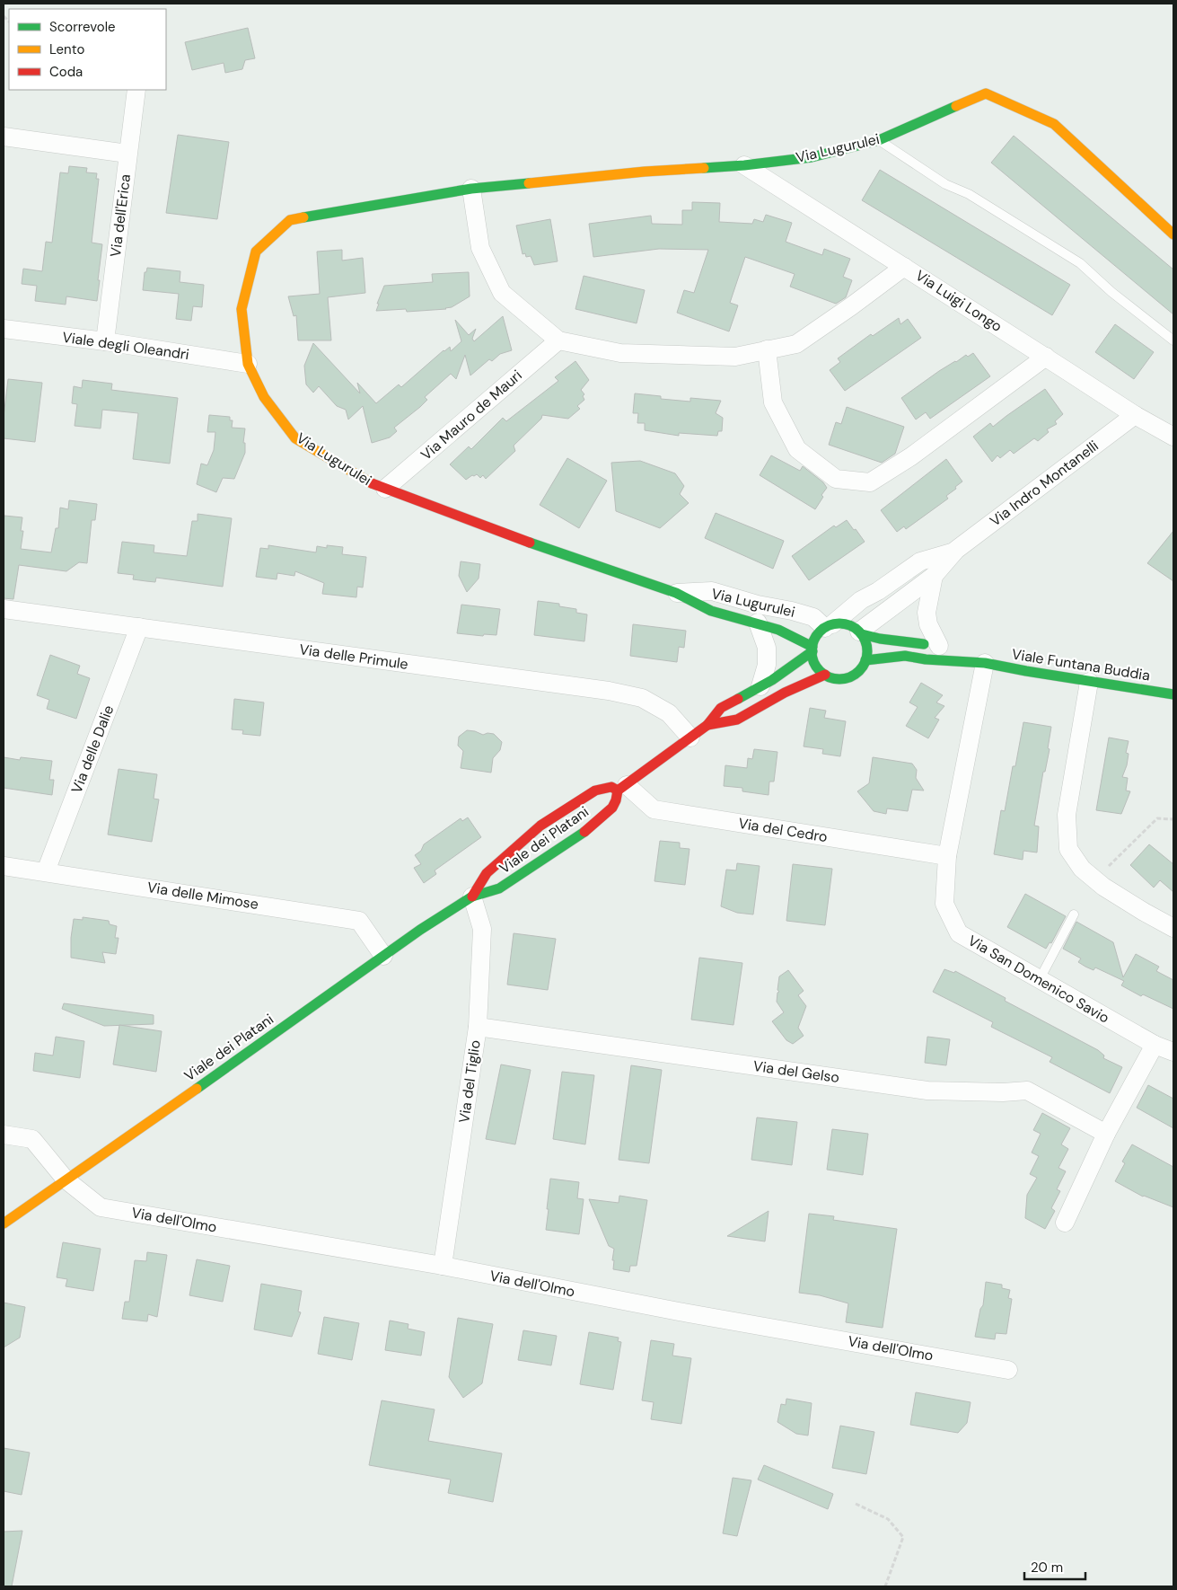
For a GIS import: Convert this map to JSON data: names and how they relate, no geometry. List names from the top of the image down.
{
  "streets": {
    "main road": ["Via Lugurulei", "Viale Funtana Buddia", "Viale dei Platani"],
    "street": [
      "Via dell'Erica",
      "Via Luigi Longo",
      "Viale degli Oleandri",
      "Via Mauro de Mauri",
      "Via Indro Montanelli",
      "Via delle Primule",
      "Via delle Dalie",
      "Via del Cedro",
      "Via delle Mimose",
      "Via San Domenico Savio",
      "Via del Gelso",
      "Via del Tiglio",
      "Via dell'Olmo"
    ]
  },
  "crossings": [
    ["Via Lugurulei", "Via Luigi Longo"],
    ["Via Lugurulei", "Viale degli Oleandri"],
    ["Via Lugurulei", "Via Mauro de Mauri"],
    ["Via Lugurulei", "Via Indro Montanelli"],
    ["Via Lugurulei", "Viale Funtana Buddia"],
    ["Via dell'Erica", "Viale degli Oleandri"],
    ["Via Luigi Longo", "Via Indro Montanelli"],
    ["Via Indro Montanelli", "Viale Funtana Buddia"],
    ["Via delle Primule", "Via delle Dalie"],
    ["Viale Funtana Buddia", "Via San Domenico Savio"],
    ["Via delle Dalie", "Via delle Mimose"],
    ["Via del Cedro", "Viale dei Platani"],
    ["Via del Cedro", "Via San Domenico Savio"],
    ["Viale dei Platani", "Via delle Mimose"],
    ["Viale dei Platani", "Via del Tiglio"],
    ["Viale dei Platani", "Via dell'Olmo"],
    ["Via del Gelso", "Via del Tiglio"],
    ["Via del Tiglio", "Via dell'Olmo"]
  ],
  "legend": ["Scorrevole", "Lento", "Coda"],
  "scale_bar": "20 m"
}
